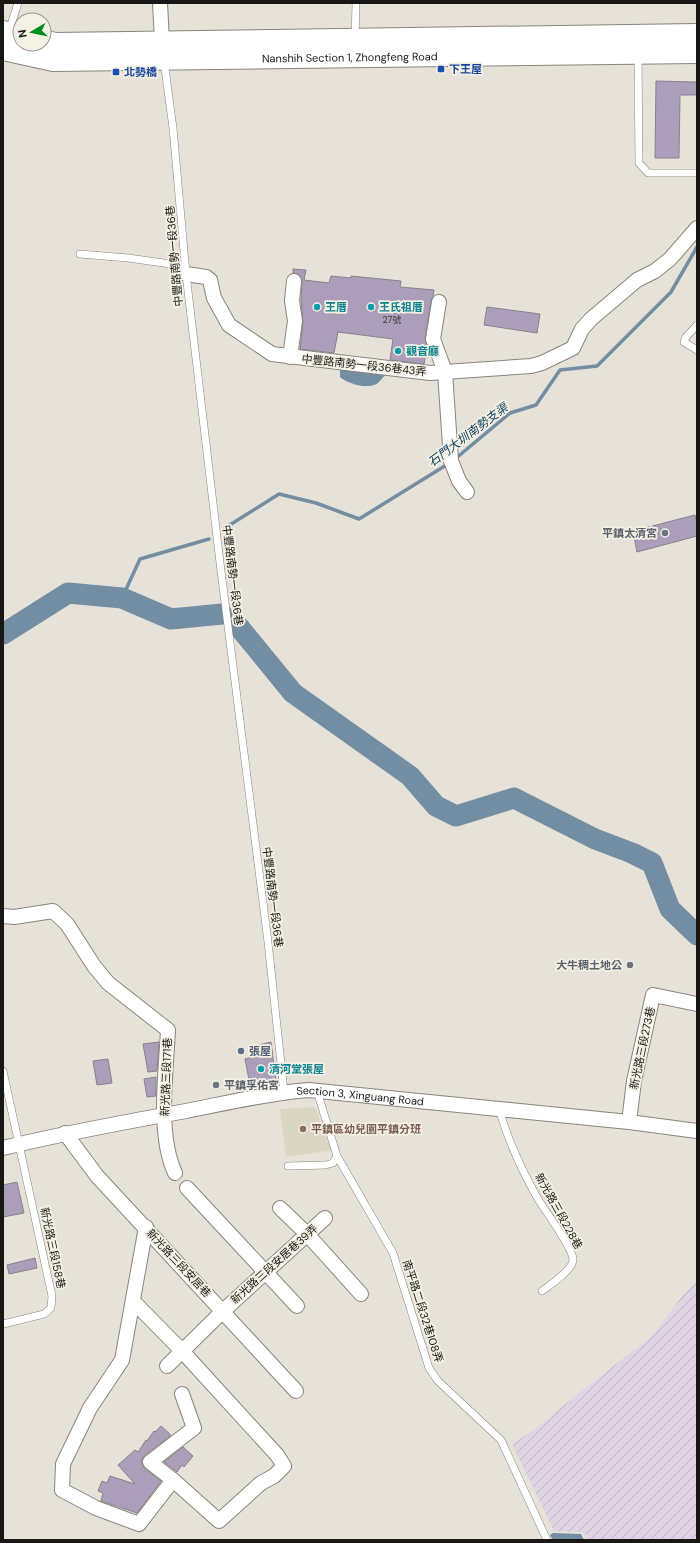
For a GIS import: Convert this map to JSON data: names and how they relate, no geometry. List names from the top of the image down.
{
  "streets": {
    "main road": ["Nanshih Section 1, Zhongfeng Road"],
    "street": [
      "中豐路南勢一段36巷43弄",
      "新光路三段273巷",
      "新光路三段171巷",
      "Section 3, Xinguang Road",
      "新光路三段安居巷",
      "新光路三段安居巷39弄"
    ],
    "lane": [
      "中豐路南勢一段36巷",
      "新光路三段228巷",
      "新光路三段158巷",
      "南平路二段32巷108弄"
    ]
  },
  "crossings": [
    ["Nanshih Section 1, Zhongfeng Road", "中豐路南勢一段36巷"],
    ["中豐路南勢一段36巷", "中豐路南勢一段36巷43弄"],
    ["中豐路南勢一段36巷", "Section 3, Xinguang Road"],
    ["新光路三段273巷", "Section 3, Xinguang Road"],
    ["新光路三段171巷", "Section 3, Xinguang Road"],
    ["Section 3, Xinguang Road", "新光路三段228巷"],
    ["Section 3, Xinguang Road", "新光路三段158巷"],
    ["Section 3, Xinguang Road", "新光路三段安居巷"],
    ["Section 3, Xinguang Road", "南平路二段32巷108弄"],
    ["新光路三段安居巷", "新光路三段安居巷39弄"]
  ],
  "water": ["石門大圳南勢支渠"],
  "places": {
    "transit": ["下王屋", "北勢橋"],
    "other": [
      "王厝",
      "王氏祖厝",
      "觀音廳",
      "平鎮太清宮",
      "大牛稠土地公",
      "張屋",
      "清河堂張屋",
      "平鎮孚佑宮",
      "平鎮區幼兒園平鎮分班"
    ]
  },
  "house_numbers": ["27號"],
  "north": "left"
}
